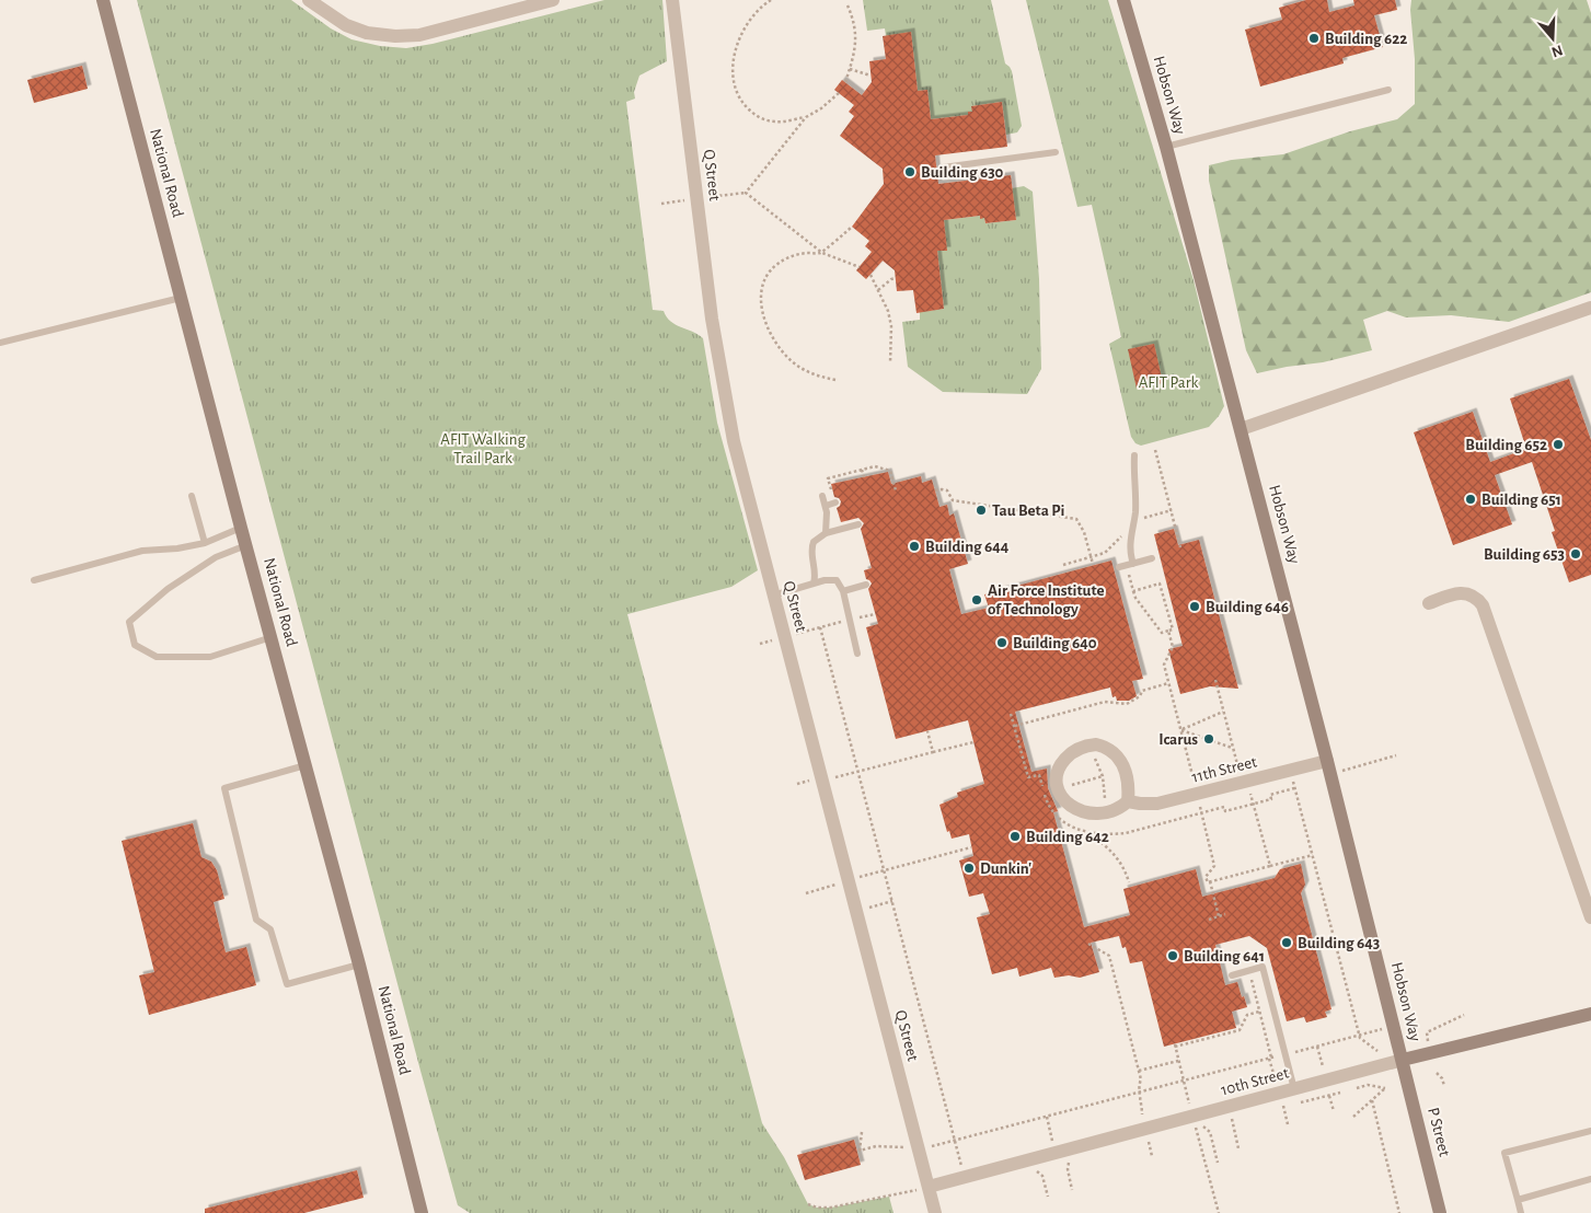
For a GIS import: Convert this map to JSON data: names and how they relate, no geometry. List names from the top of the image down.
{
  "streets": {
    "street": [
      "Hobson Way",
      "National Road",
      "Q Street",
      "11th Street",
      "10th Street",
      "P Street"
    ]
  },
  "crossings": [
    ["Hobson Way", "11th Street"],
    ["Hobson Way", "10th Street"],
    ["Hobson Way", "P Street"],
    ["Q Street", "10th Street"],
    ["10th Street", "P Street"]
  ],
  "parks": ["AFIT Park", "AFIT Walking Trail Park"],
  "places": [
    "Building 622",
    "Building 630",
    "Building 652",
    "Building 651",
    "Tau Beta Pi",
    "Building 644",
    "Building 653",
    "Air Force Institute of Technology",
    "Building 646",
    "Building 640",
    "Icarus",
    "Building 642",
    "Dunkin'",
    "Building 643",
    "Building 641"
  ],
  "north": "bottom"
}
